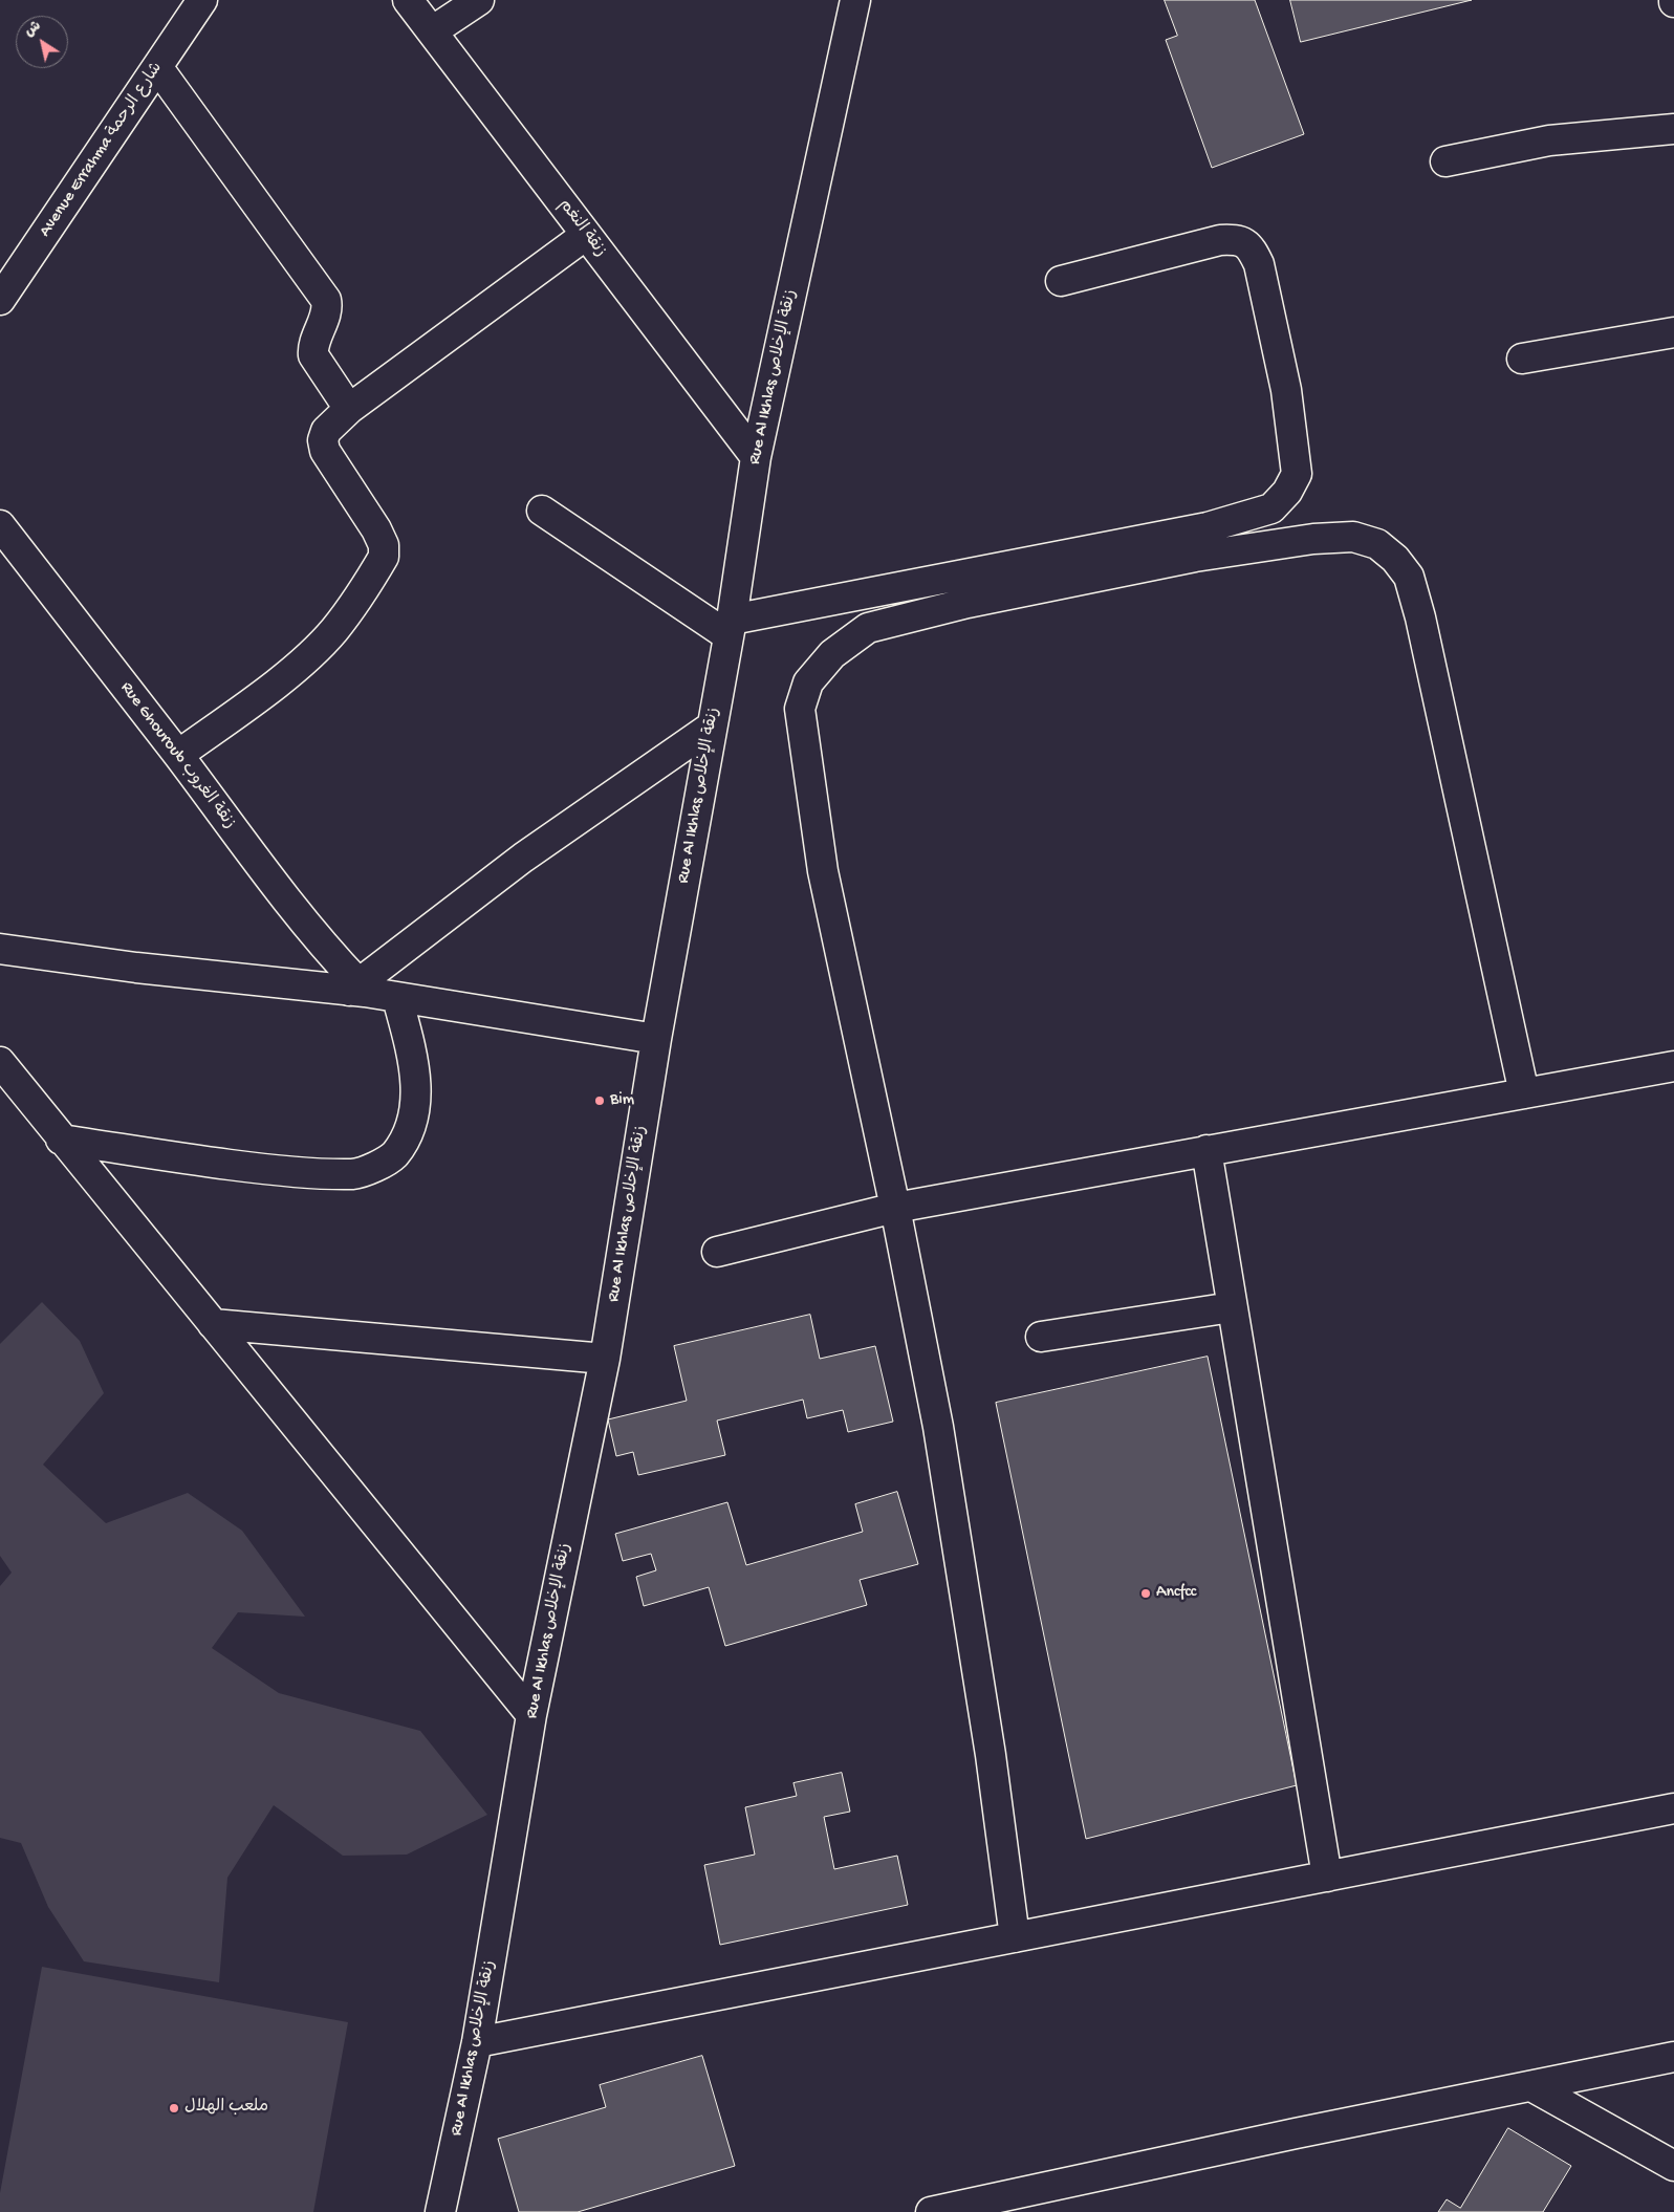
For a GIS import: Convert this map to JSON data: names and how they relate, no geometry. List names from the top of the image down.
{
  "streets": {
    "street": [
      "Avenue Errahma شارع الرحمة",
      "زنقة النغم",
      "Rue Al Ikhlas زنقة الإخلاص",
      "Rue Ghouroub زنقة الغروب"
    ]
  },
  "crossings": [
    ["زنقة النغم", "Rue Al Ikhlas زنقة الإخلاص"]
  ],
  "places": ["Bim", "Ancfcc", "ملعب الهلال"],
  "north": "top left"
}
